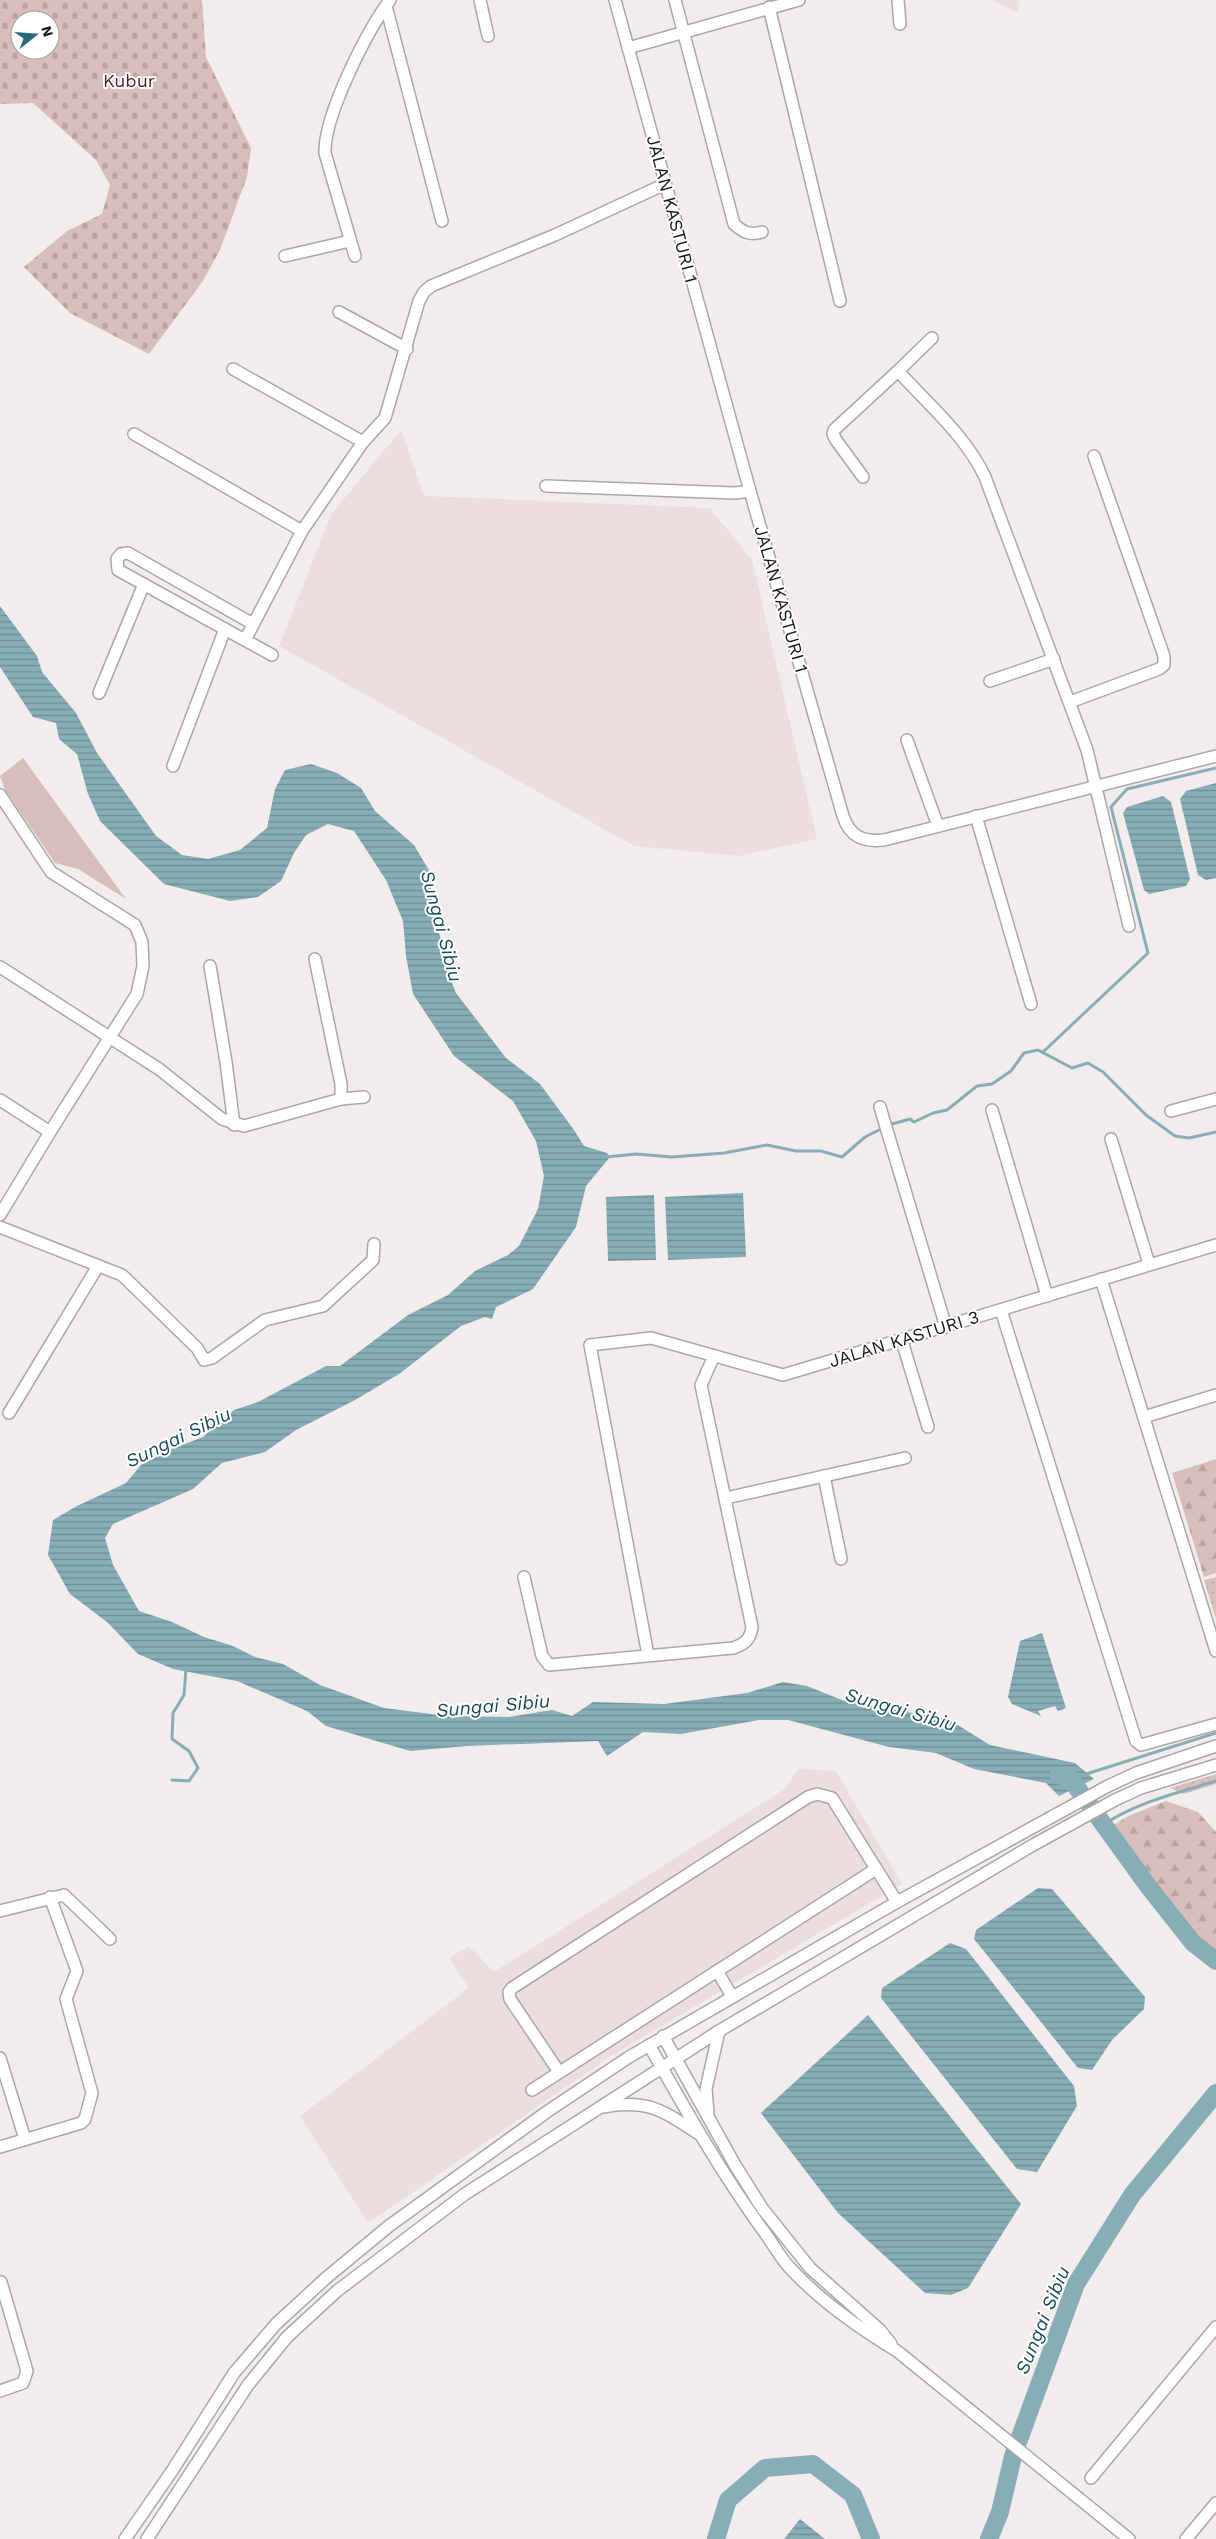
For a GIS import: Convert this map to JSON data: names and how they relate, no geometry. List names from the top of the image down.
{
  "streets": {
    "street": ["JALAN KASTURI 1", "JALAN KASTURI 3"]
  },
  "water": ["Sungai Sibiu"],
  "parks": ["Kubur"],
  "north": "right"
}
